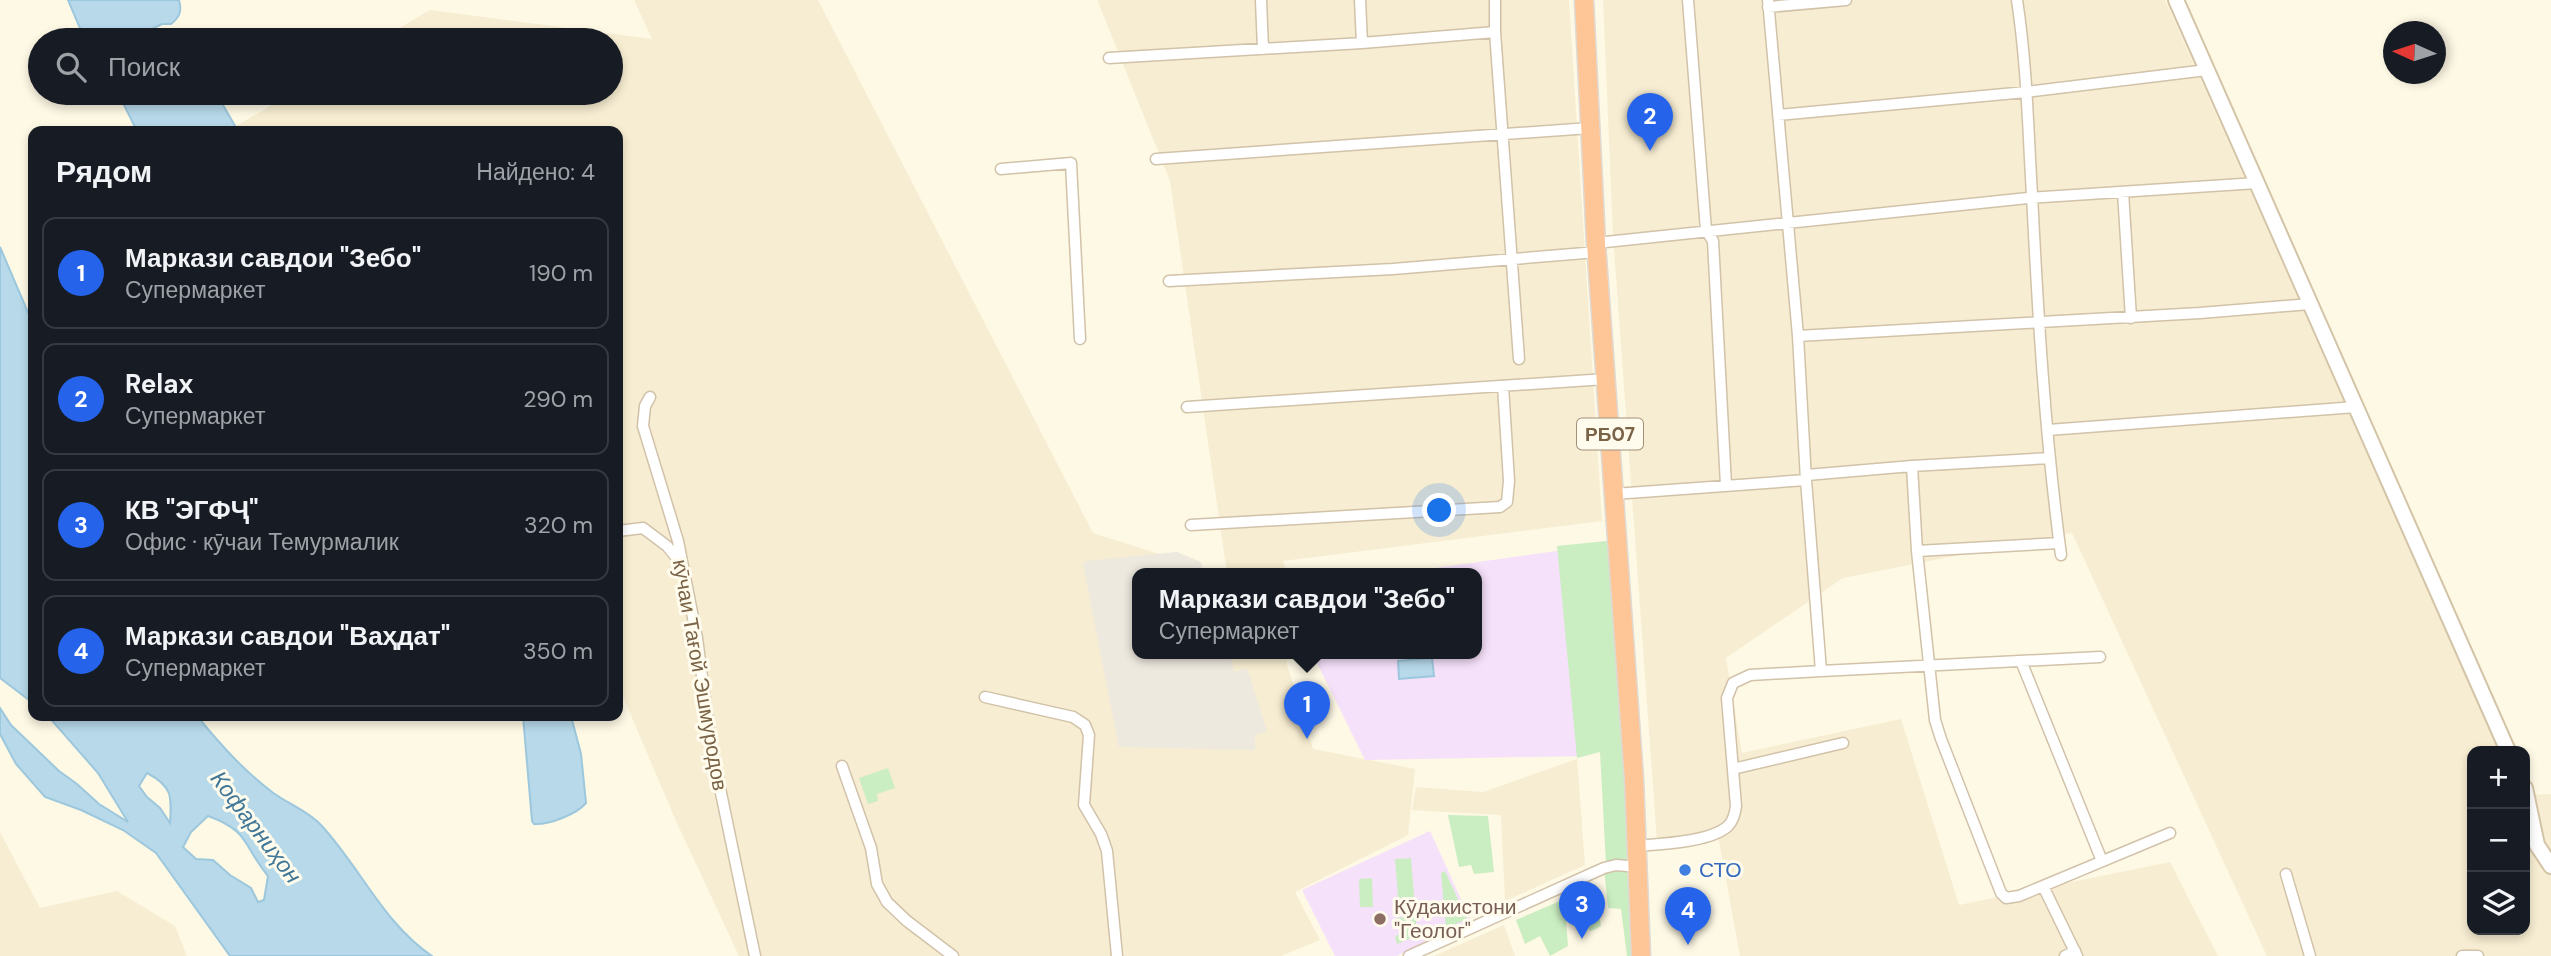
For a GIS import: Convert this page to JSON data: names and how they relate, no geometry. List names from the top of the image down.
{
  "streets": {
    "highway": ["РБ07"],
    "street": ["кӯчаи Тағой Эшмуродов"]
  },
  "water": ["Кофарниҳон"],
  "places": ["СТО", "Кӯдакистони \"Геолог\""],
  "north": "left",
  "page": {
    "search": "Поиск",
    "pins": [
      "2",
      "1",
      "3",
      "4"
    ],
    "heading": ["Рядом", "Найдено: 4"],
    "list": [
      {
        "mark": "1",
        "name": "Маркази савдои \"Зебо\"",
        "note": "Супермаркет",
        "value": "190 m"
      },
      {
        "mark": "2",
        "name": "Relax",
        "note": "Супермаркет",
        "value": "290 m"
      },
      {
        "mark": "3",
        "name": "КВ \"ЭГФҶ\"",
        "note": "Офис · кӯчаи Темурмалик",
        "value": "320 m"
      },
      {
        "mark": "4",
        "name": "Маркази савдои \"Ваҳдат\"",
        "note": "Супермаркет",
        "value": "350 m"
      }
    ],
    "popup": ["Маркази савдои \"Зебо\"", "Супермаркет"],
    "map_buttons": ["+", "−"]
  }
}
